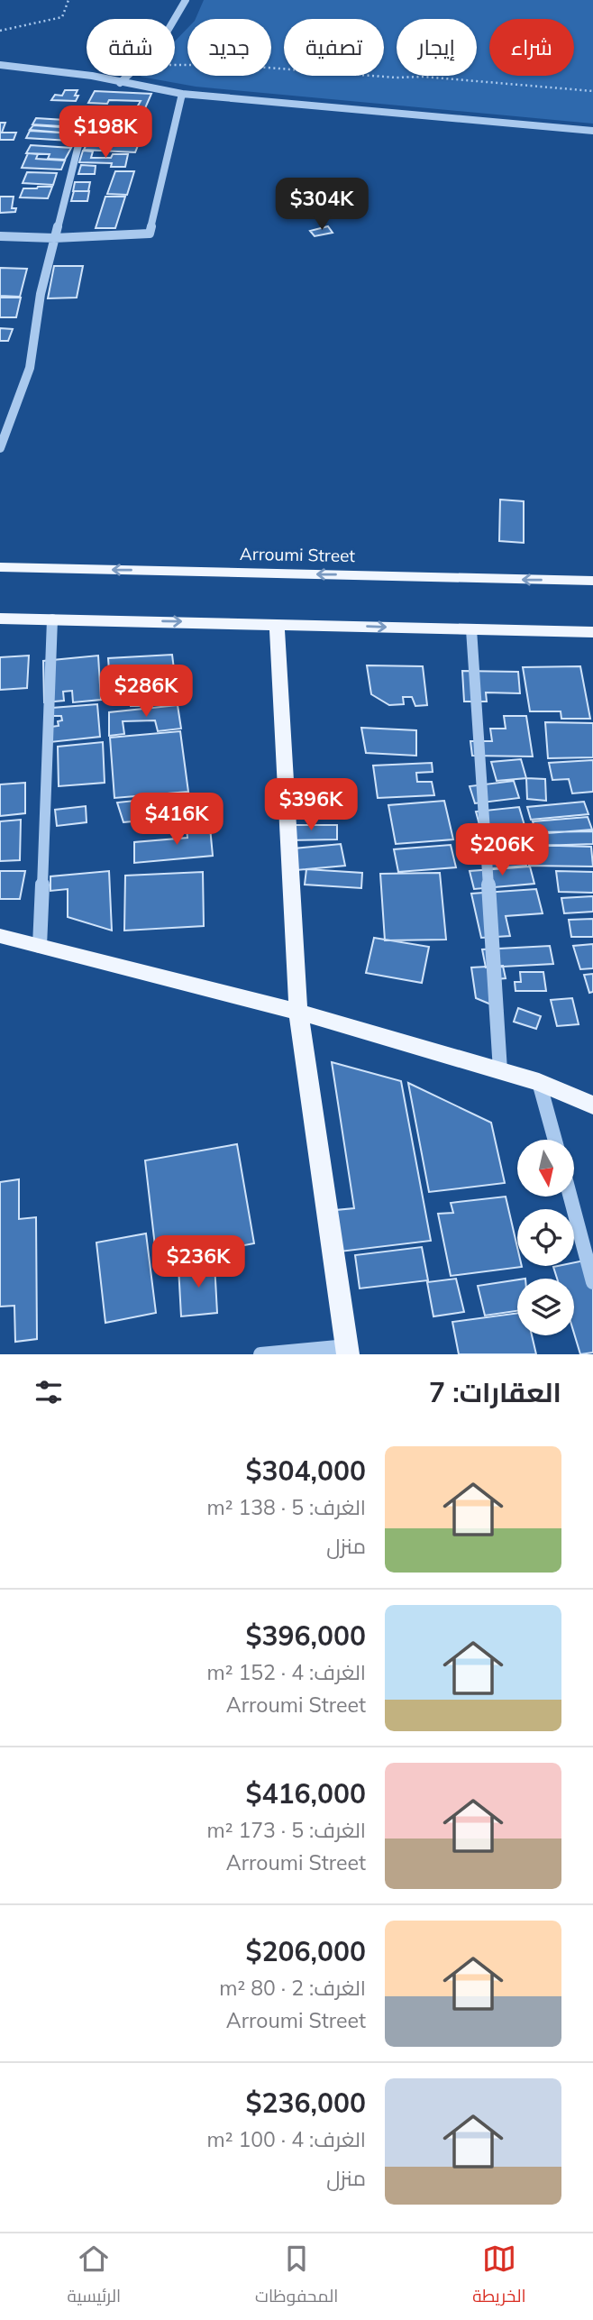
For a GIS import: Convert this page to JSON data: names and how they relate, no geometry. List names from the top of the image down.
{
  "streets": {
    "main road": ["Arroumi Street"]
  },
  "north": "bottom",
  "page": {
    "chip": [
      "شراء",
      "إيجار",
      "تصفية",
      "جديد",
      "شقة"
    ],
    "price": [
      "$198K",
      "$304K",
      "$286K",
      "$396K",
      "$416K",
      "$206K",
      "$236K"
    ],
    "heading": "العقارات: 7",
    "list": [
      {
        "name": "$304,000",
        "note": "الغرف: 5 · 138 m² · منزل"
      },
      {
        "name": "$396,000",
        "note": "الغرف: 4 · 152 m² · Arroumi Street"
      },
      {
        "name": "$416,000",
        "note": "الغرف: 5 · 173 m² · Arroumi Street"
      },
      {
        "name": "$206,000",
        "note": "الغرف: 2 · 80 m² · Arroumi Street"
      },
      {
        "name": "$236,000",
        "note": "الغرف: 4 · 100 m² · منزل"
      }
    ],
    "tabs": ["الخريطة", "المحفوظات", "الرئيسية"]
  }
}
